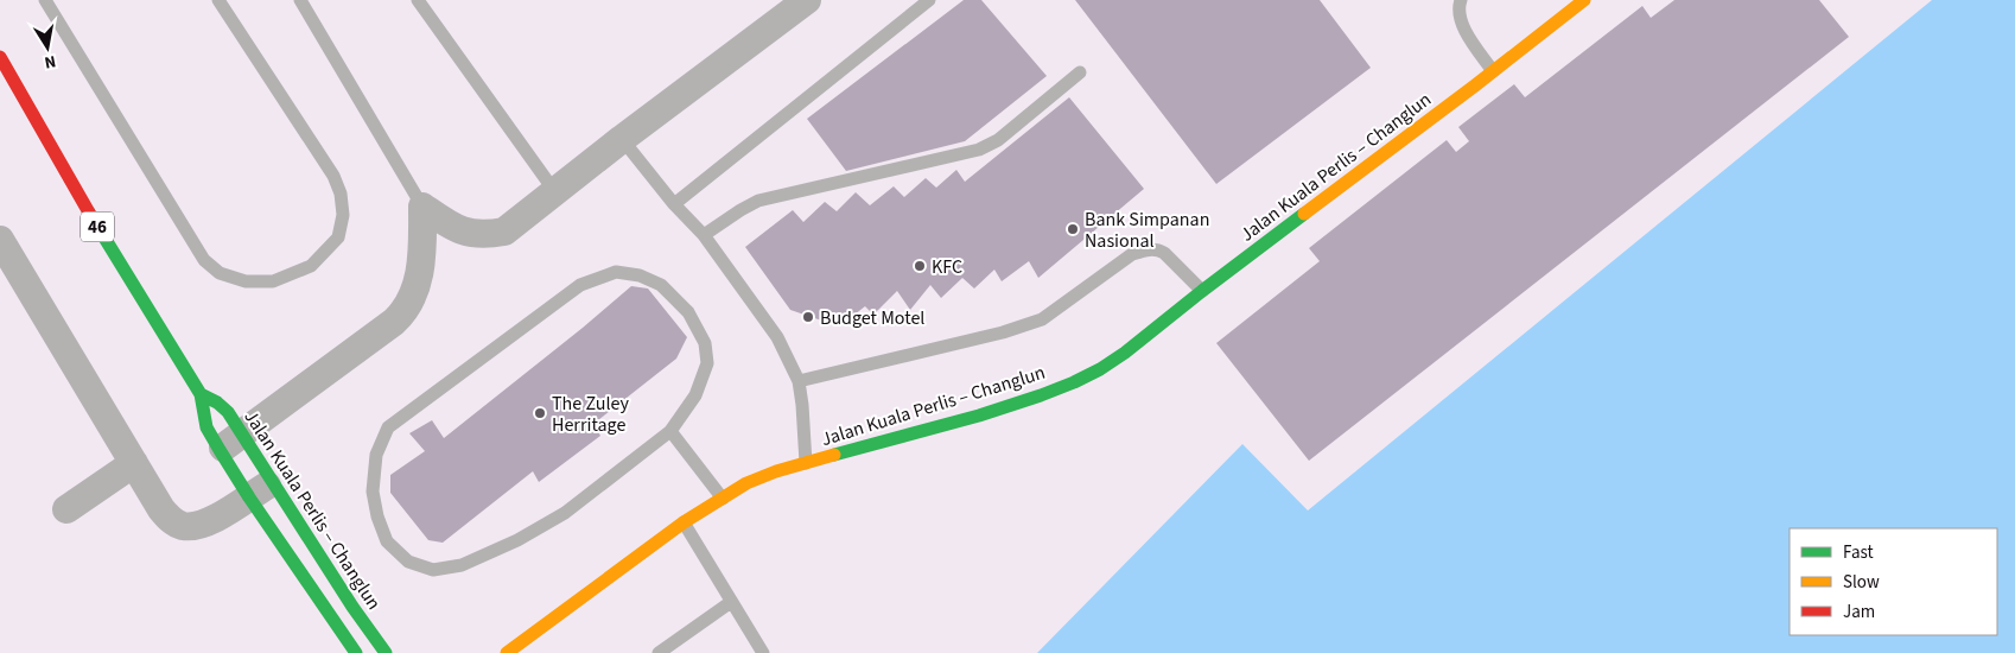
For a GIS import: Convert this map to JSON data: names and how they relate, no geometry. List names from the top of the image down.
{
  "streets": {
    "street": ["Jalan Kuala Perlis – Changlun", "46"]
  },
  "places": [
    "Bank Simpanan Nasional",
    "KFC",
    "Budget Motel",
    "The Zuley Herritage"
  ],
  "legend": ["Fast", "Slow", "Jam"],
  "north": "bottom"
}
